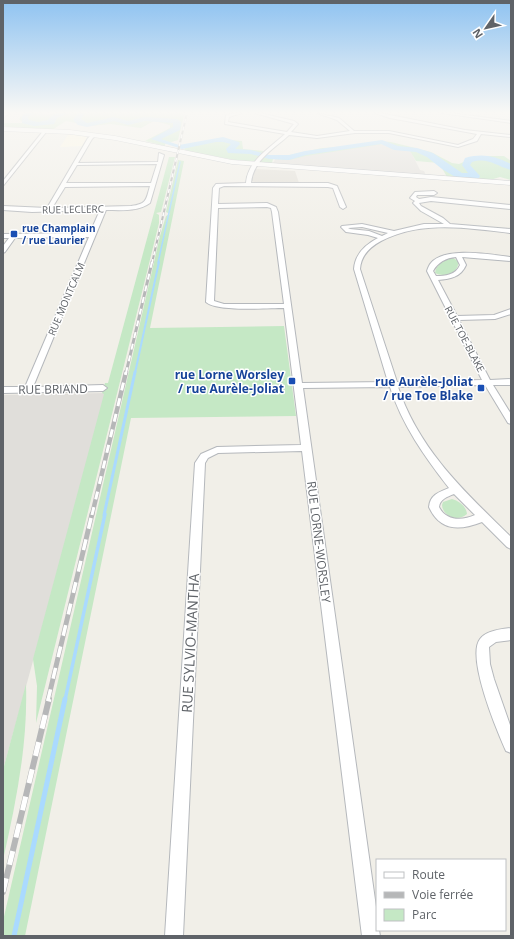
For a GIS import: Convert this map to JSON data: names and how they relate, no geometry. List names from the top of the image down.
{
  "streets": {
    "street": [
      "RUE LECLERC",
      "RUE MONTCALM",
      "RUE TOE-BLAKE",
      "RUE BRIAND",
      "RUE LORNE-WORSLEY",
      "RUE SYLVIO-MANTHA"
    ]
  },
  "crossings": [
    ["RUE LECLERC", "RUE MONTCALM"],
    ["RUE MONTCALM", "RUE BRIAND"],
    ["RUE LORNE-WORSLEY", "RUE SYLVIO-MANTHA"]
  ],
  "places": {
    "transit": ["rue Champlain / rue Laurier", "rue Lorne Worsley / rue Aurèle-Joliat", "rue Aurèle-Joliat / rue Toe Blake"]
  },
  "legend": ["Route", "Voie ferrée", "Parc"],
  "north": "bottom left"
}
